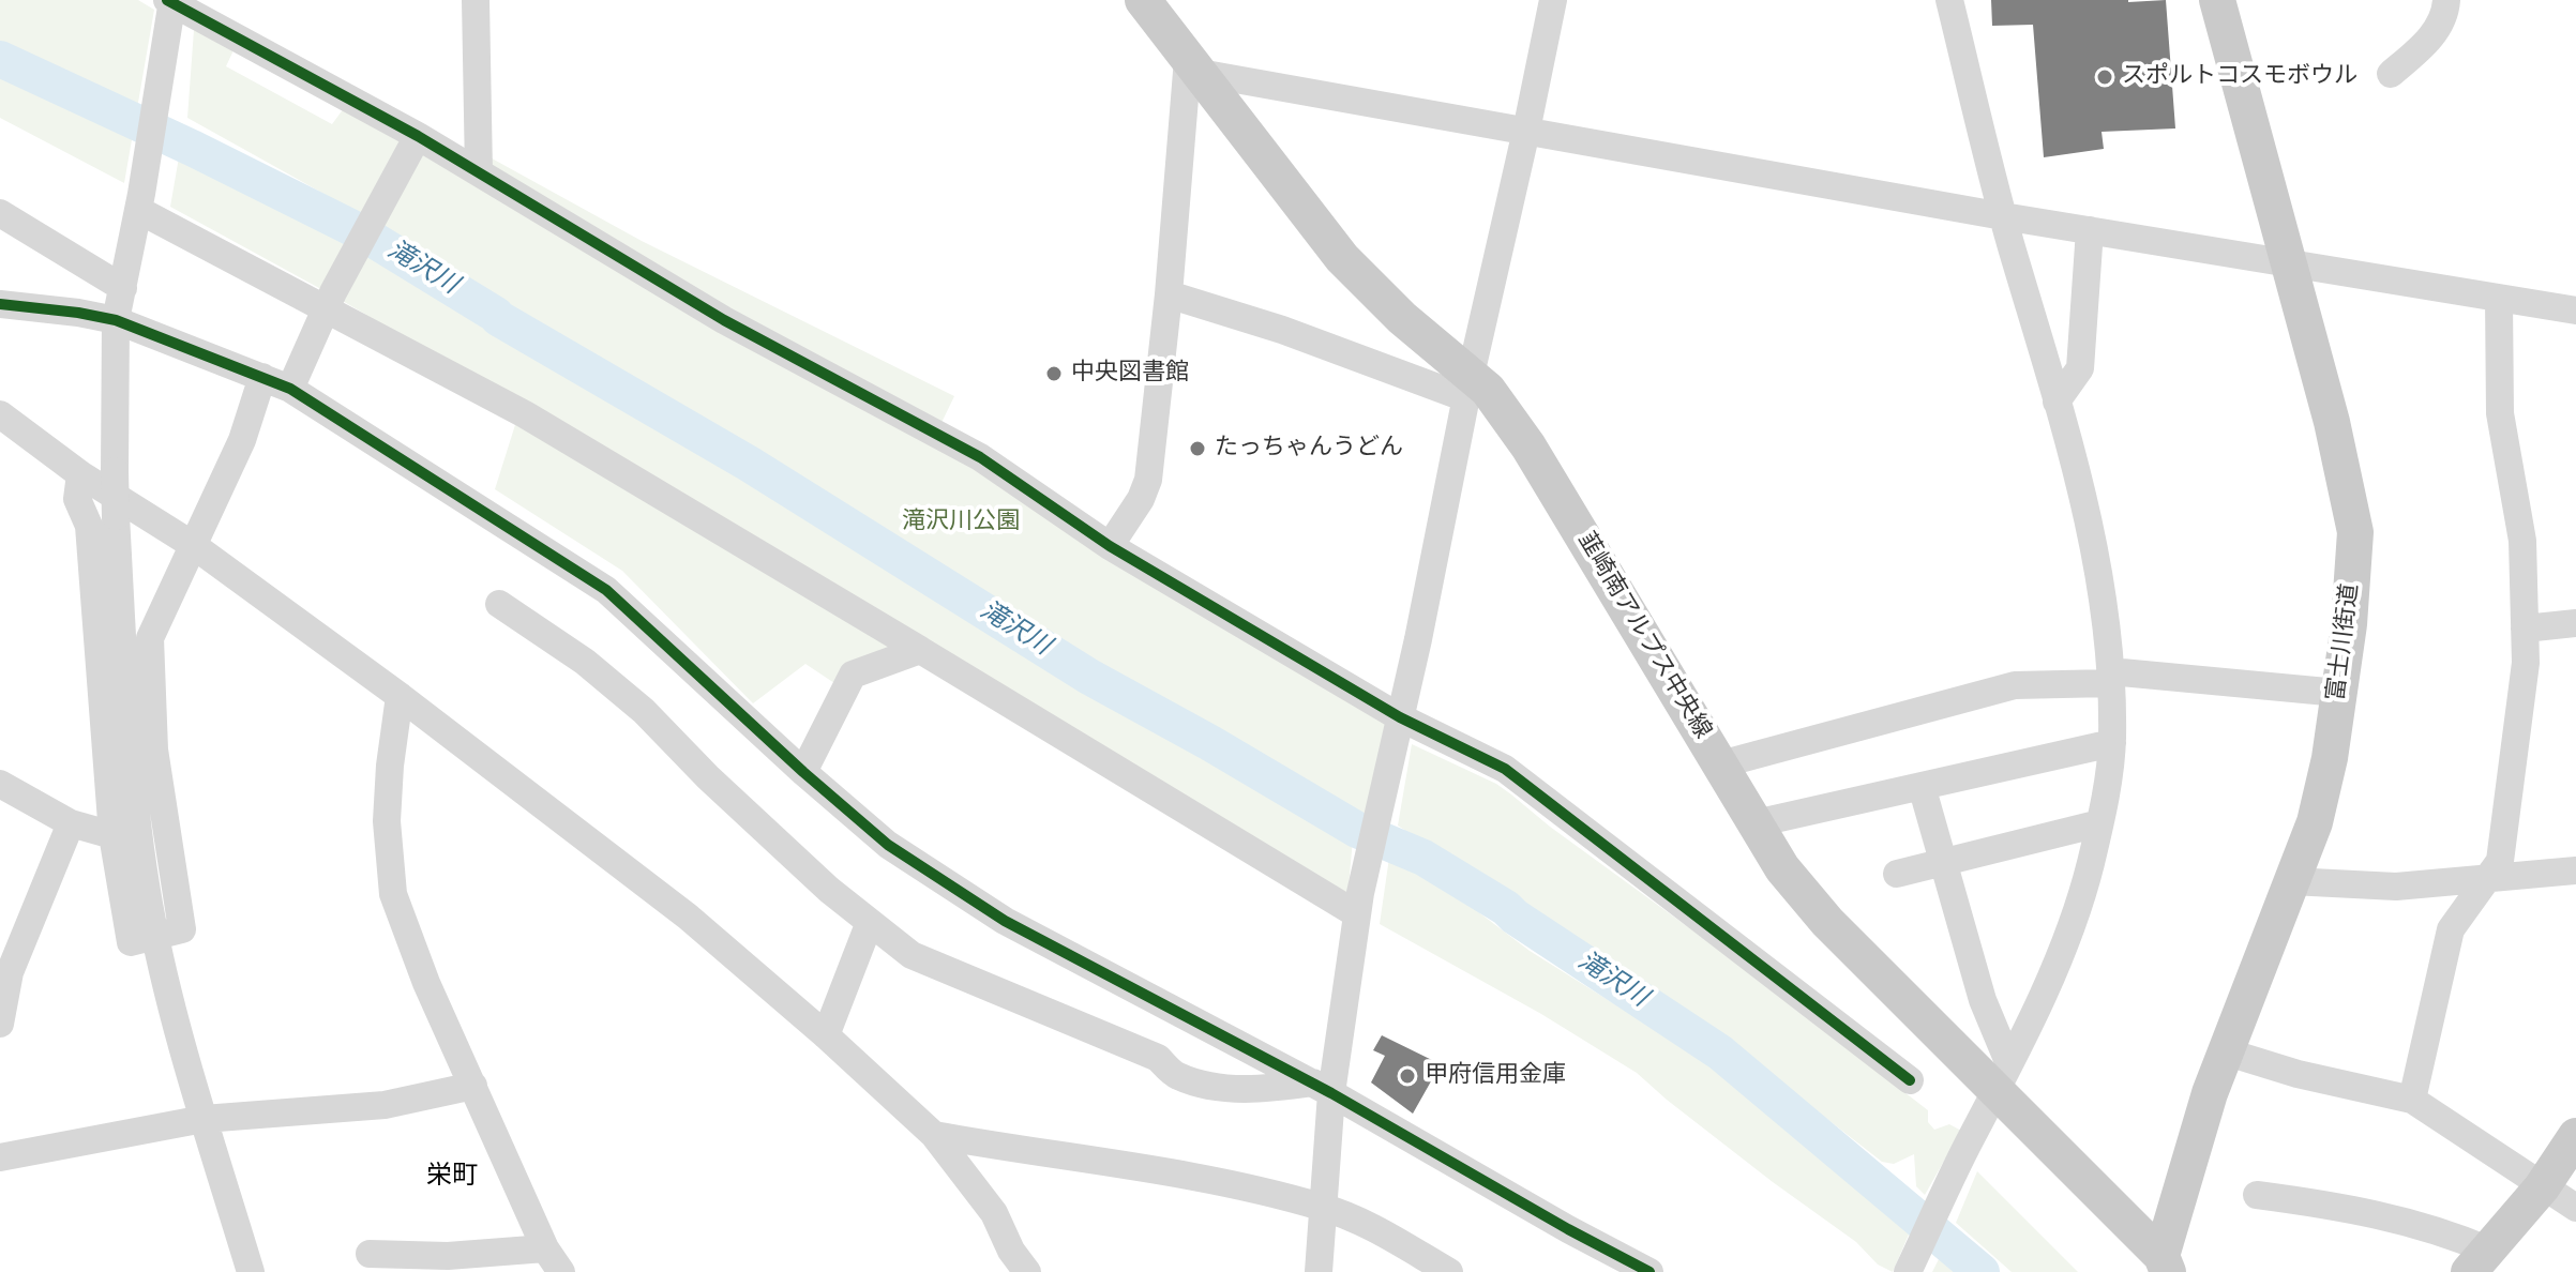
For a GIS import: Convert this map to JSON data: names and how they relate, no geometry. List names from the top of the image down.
{
  "streets": {
    "main road": ["韮崎南アルプス中央線", "富士川街道"]
  },
  "crossings": [
    ["韮崎南アルプス中央線", "富士川街道"]
  ],
  "districts": ["栄町"],
  "water": ["滝沢川"],
  "parks": ["滝沢川公園"],
  "places": [
    "スポルトコスモボウル",
    "中央図書館",
    "たっちゃんうどん",
    "甲府信用金庫"
  ]
}
